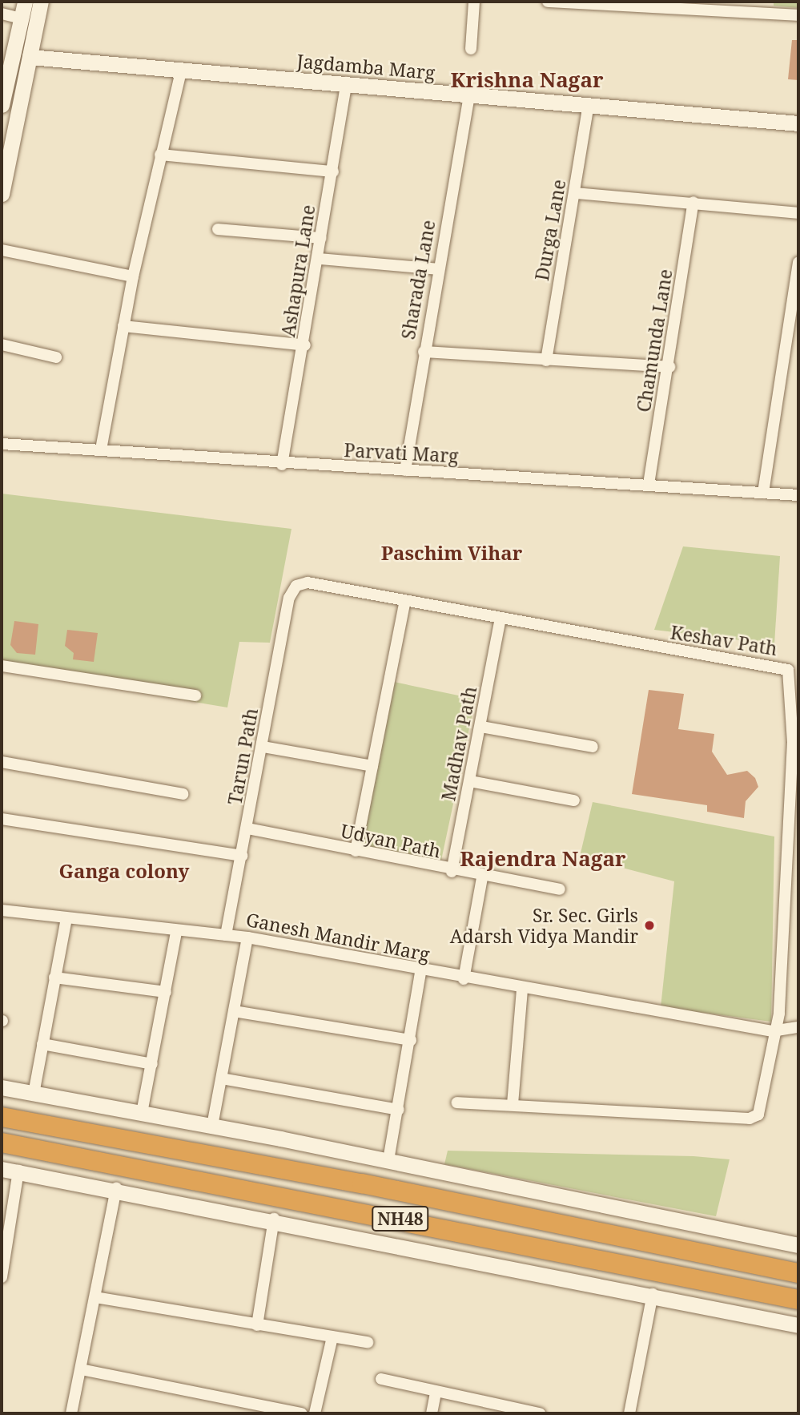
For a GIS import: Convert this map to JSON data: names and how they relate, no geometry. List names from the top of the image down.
{
  "streets": {
    "highway": ["NH48"],
    "street": [
      "Jagdamba Marg",
      "Durga Lane",
      "Ashapura Lane",
      "Sharada Lane",
      "Chamunda Lane",
      "Parvati Marg",
      "Keshav Path",
      "Madhav Path",
      "Tarun Path",
      "Udyan Path",
      "Ganesh Mandir Marg"
    ]
  },
  "crossings": [
    ["Jagdamba Marg", "Durga Lane"],
    ["Jagdamba Marg", "Ashapura Lane"],
    ["Jagdamba Marg", "Sharada Lane"],
    ["Ashapura Lane", "Parvati Marg"],
    ["Sharada Lane", "Parvati Marg"],
    ["Chamunda Lane", "Parvati Marg"],
    ["Keshav Path", "Madhav Path"],
    ["Keshav Path", "Tarun Path"],
    ["Keshav Path", "Ganesh Mandir Marg"],
    ["Madhav Path", "Udyan Path"],
    ["Tarun Path", "Udyan Path"],
    ["Tarun Path", "Ganesh Mandir Marg"]
  ],
  "districts": [
    "Krishna Nagar",
    "Paschim Vihar",
    "Rajendra Nagar",
    "Ganga colony"
  ],
  "places": ["Sr. Sec. Girls Adarsh Vidya Mandir"]
}
